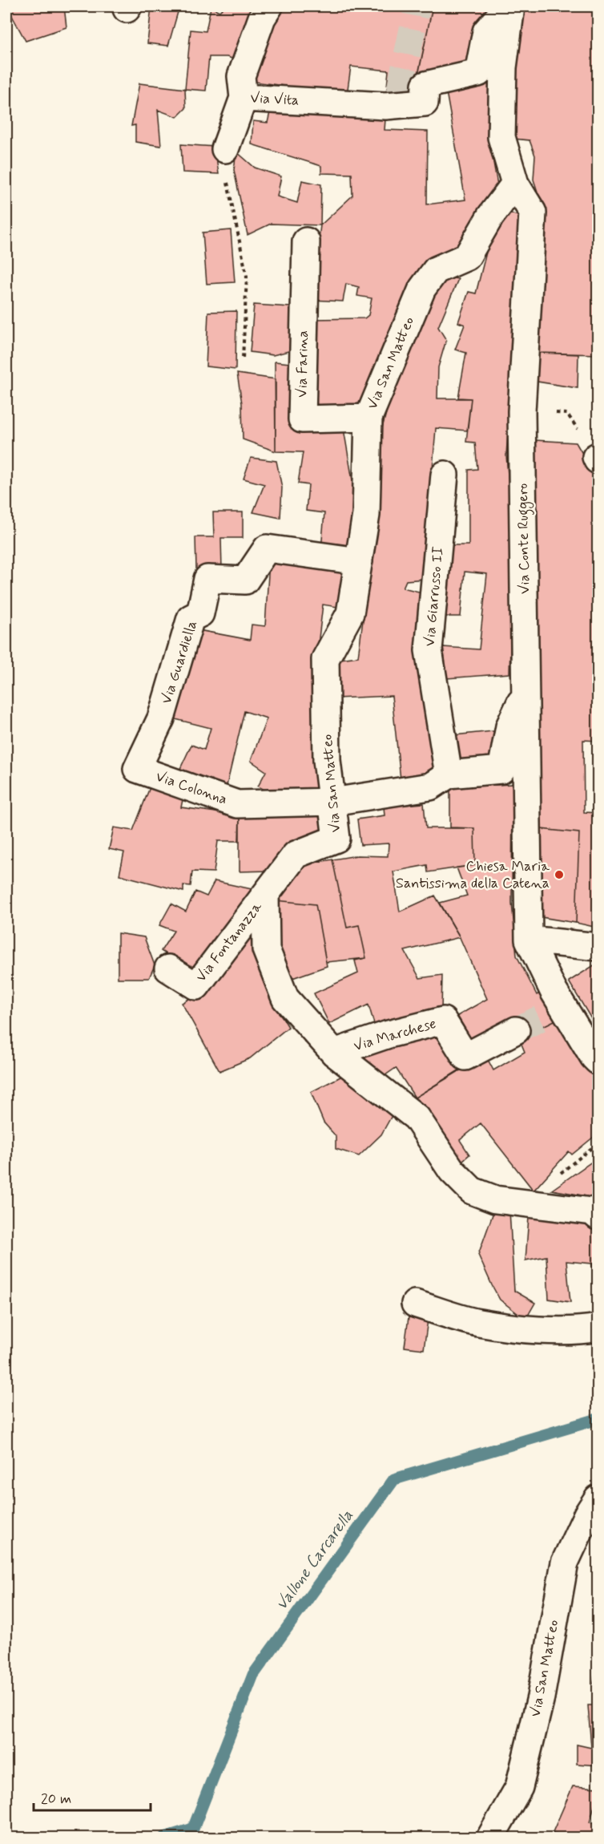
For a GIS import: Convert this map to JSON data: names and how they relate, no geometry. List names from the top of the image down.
{
  "streets": {
    "street": [
      "Via Vita",
      "Via San Matteo",
      "Via Farina",
      "Via Conte Ruggero",
      "Via Giarrusso II",
      "Via Guardiella",
      "Via Colonna",
      "Via Fontanazza",
      "Via Marchese"
    ]
  },
  "crossings": [
    ["Via Vita", "Via Conte Ruggero"],
    ["Via San Matteo", "Via Farina"],
    ["Via San Matteo", "Via Conte Ruggero"],
    ["Via San Matteo", "Via Guardiella"],
    ["Via San Matteo", "Via Colonna"],
    ["Via San Matteo", "Via Fontanazza"],
    ["Via Giarrusso II", "Via Colonna"],
    ["Via Guardiella", "Via Colonna"]
  ],
  "water": ["Vallone Carcarella"],
  "places": ["Chiesa Maria Santissima della Catena"],
  "scale_bar": "20 m"
}
